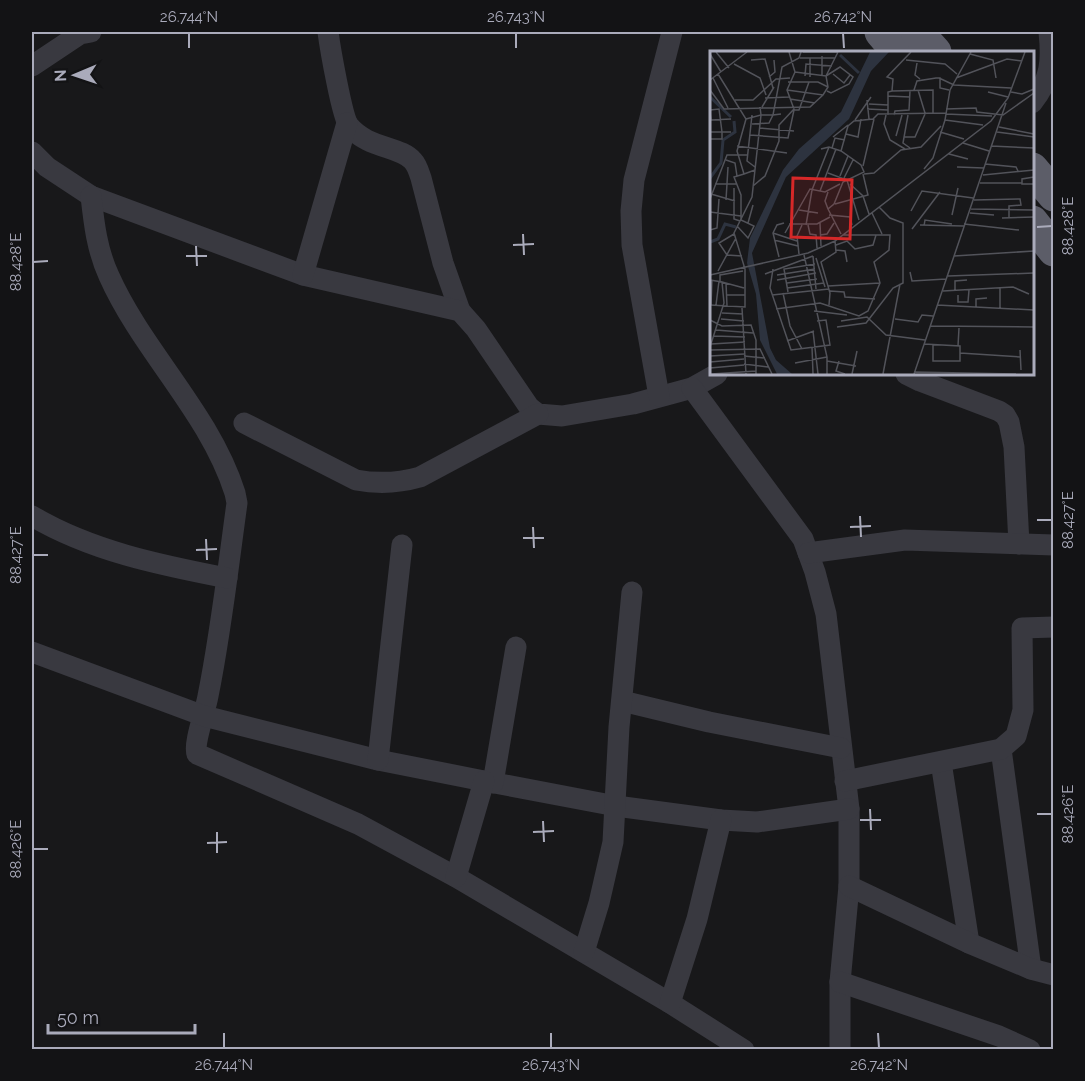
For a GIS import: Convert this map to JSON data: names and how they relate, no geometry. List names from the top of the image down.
{
  "scale_bar": "50 m",
  "north": "left",
  "coordinates": [
    "26.744°N",
    "26.743°N",
    "26.742°N",
    "88.428°E",
    "88.427°E",
    "88.426°E"
  ]
}
